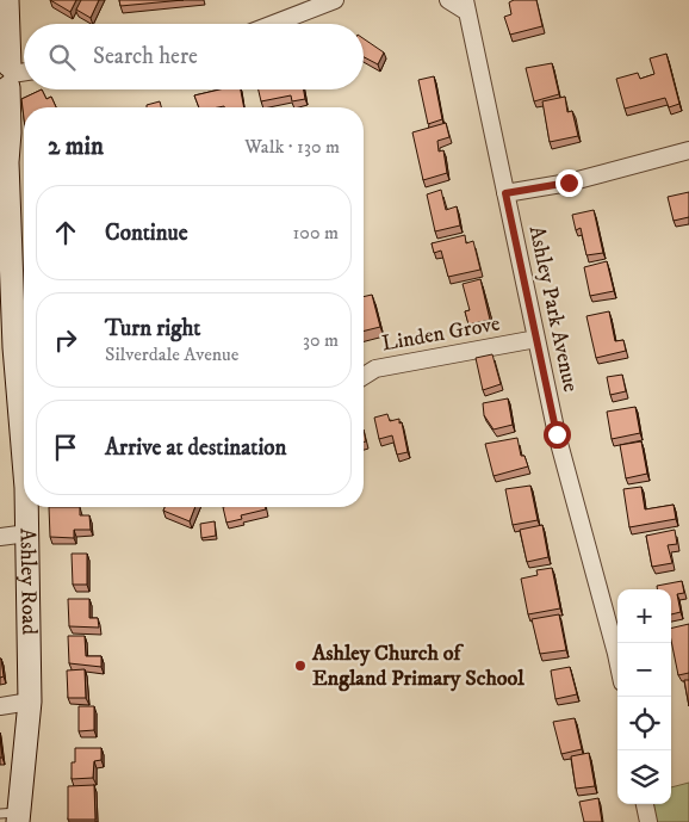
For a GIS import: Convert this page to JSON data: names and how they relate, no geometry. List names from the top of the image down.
{
  "streets": {
    "main road": ["Ashley Road"],
    "street": ["Ashley Park Avenue", "Linden Grove"]
  },
  "crossings": [
    ["Ashley Park Avenue", "Linden Grove"]
  ],
  "places": ["Ashley Church of England Primary School"],
  "page": {
    "search": "Search here",
    "heading": ["2 min", "Walk · 130 m"],
    "list": [
      ["Continue", "100 m"],
      ["Turn right", "Silverdale Avenue", "30 m"],
      "Arrive at destination"
    ],
    "map_buttons": ["+", "−"]
  }
}
